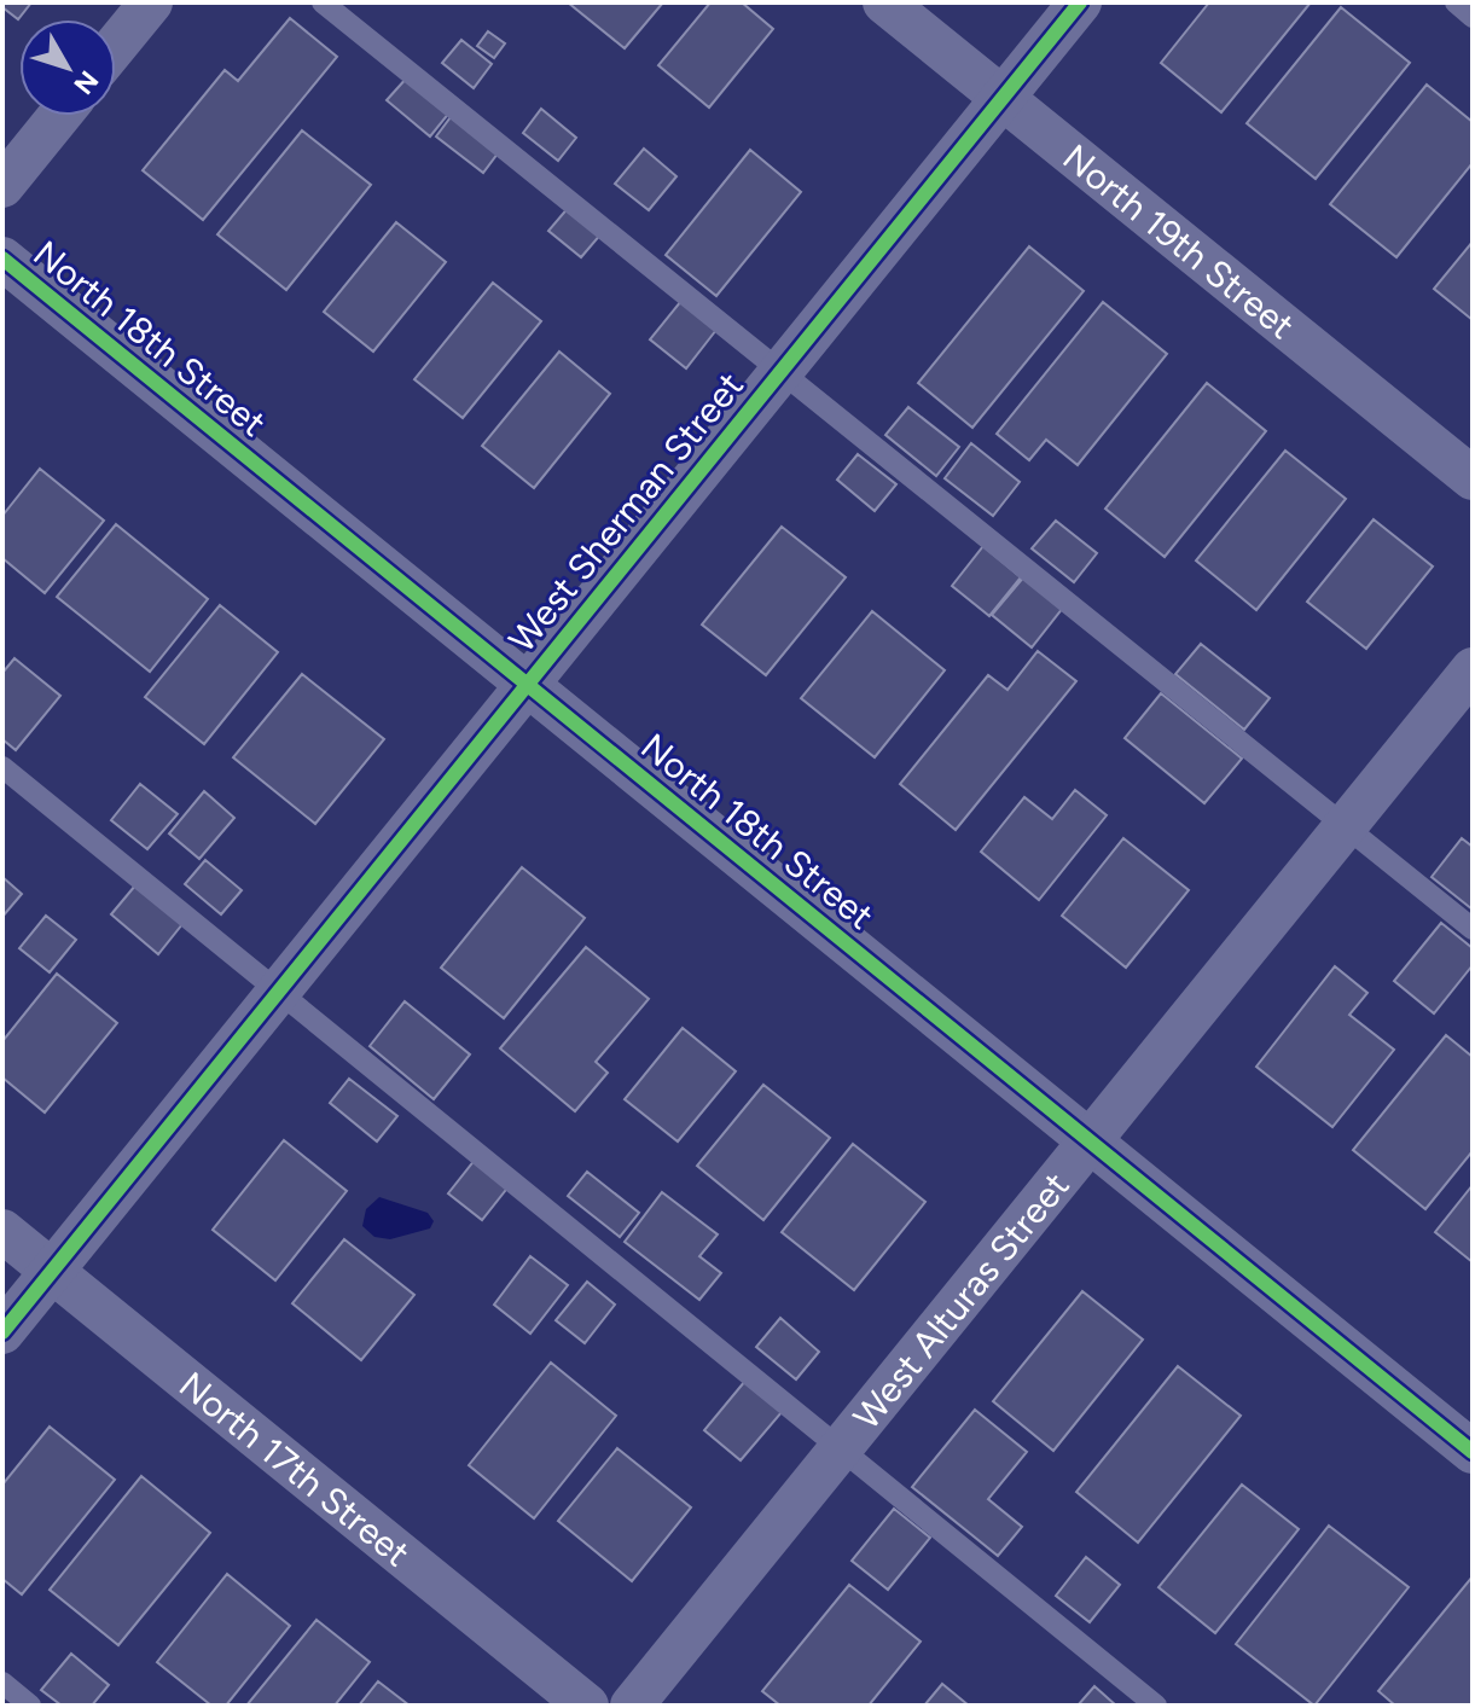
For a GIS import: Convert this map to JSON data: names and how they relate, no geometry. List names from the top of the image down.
{
  "streets": {
    "street": [
      "North 19th Street",
      "North 18th Street",
      "West Sherman Street",
      "West Alturas Street",
      "North 17th Street"
    ]
  },
  "crossings": [
    ["North 19th Street", "West Sherman Street"],
    ["North 18th Street", "West Sherman Street"],
    ["North 18th Street", "West Alturas Street"],
    ["West Sherman Street", "North 17th Street"]
  ],
  "north": "bottom right"
}
